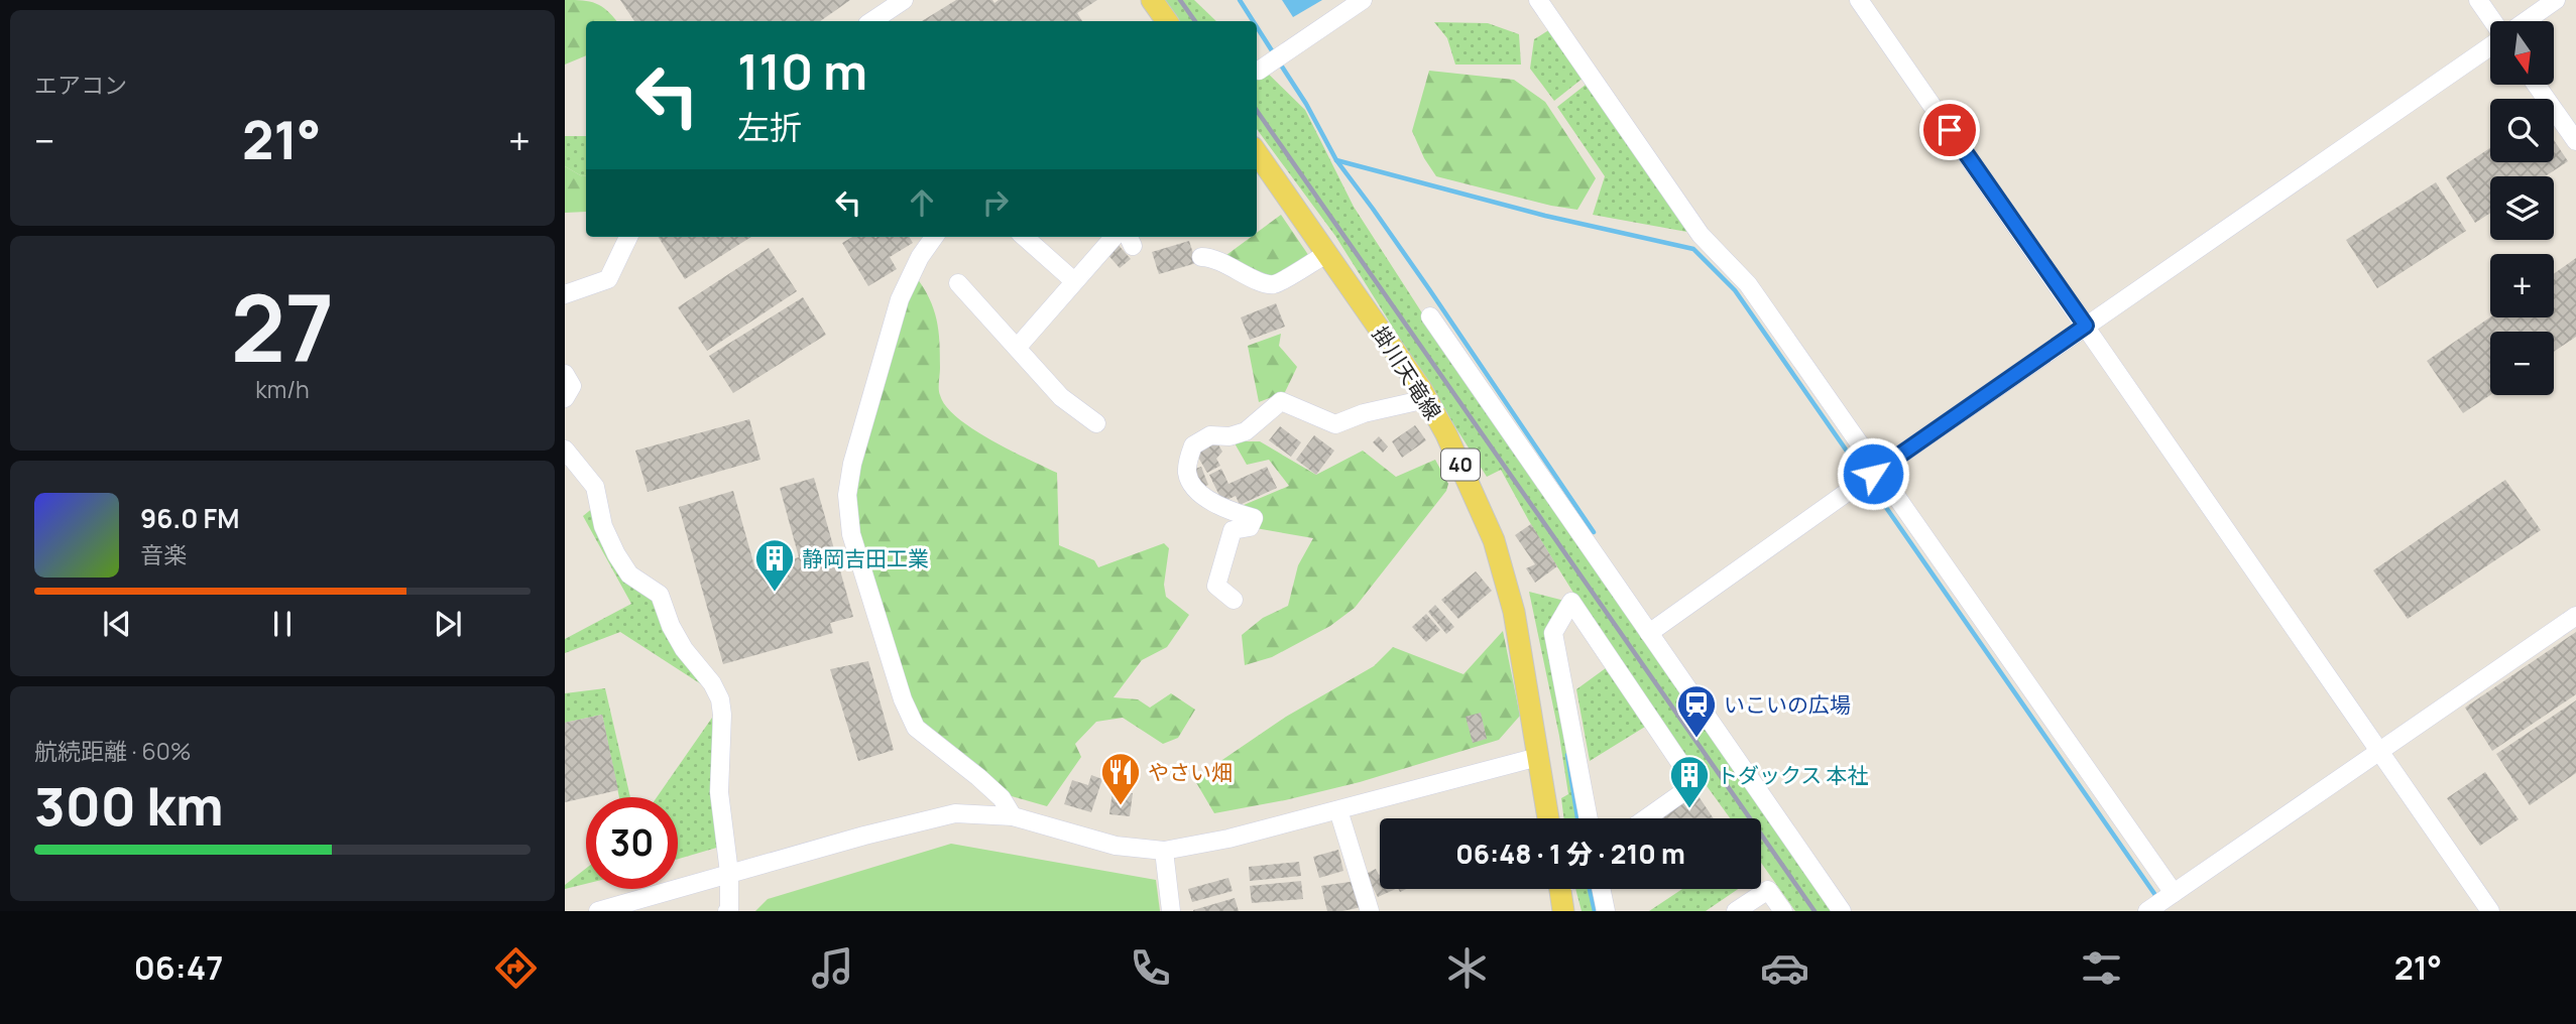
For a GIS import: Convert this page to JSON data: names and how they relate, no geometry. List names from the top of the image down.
{
  "streets": {
    "main road": ["掛川天竜線", "40"]
  },
  "places": {
    "building": ["静岡吉田工業", "トダックス 本社"],
    "station": ["いこいの広場"],
    "restaurant": ["やさい畑"]
  },
  "north": "bottom",
  "page": {
    "tile": [
      "エアコン",
      ["27", "km/h"],
      ["航続距離 · 60%", "300 km"]
    ],
    "map_buttons": ["+", "−"],
    "turn": ["110 m", "左折"],
    "heat": ["−", "21°", "+"],
    "song": ["96.0 FM", "音楽"],
    "limit": "30",
    "trip": "06:48 · 1 分 · 210 m",
    "tabs": ["06:47", "21°"]
  }
}
